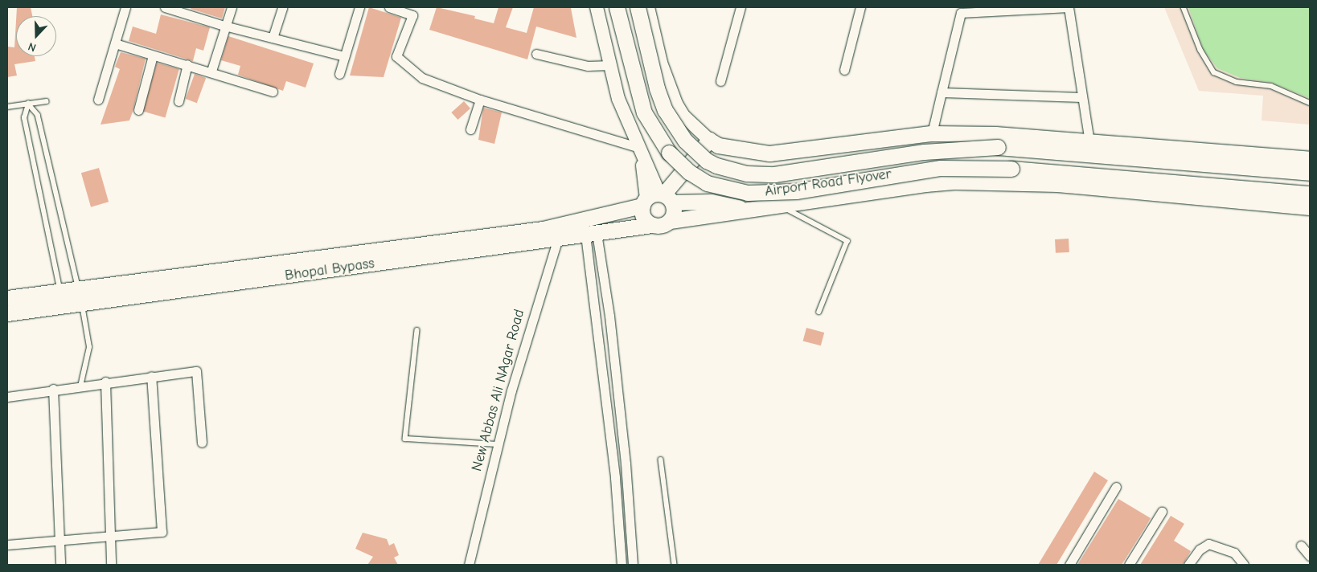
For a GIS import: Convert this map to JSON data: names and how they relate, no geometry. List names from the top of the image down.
{
  "streets": {
    "main road": ["Airport Road Flyover", "Bhopal Bypass"],
    "street": ["New Abbas Ali NAgar Road"]
  },
  "crossings": [
    ["Bhopal Bypass", "New Abbas Ali NAgar Road"]
  ],
  "north": "bottom"
}
